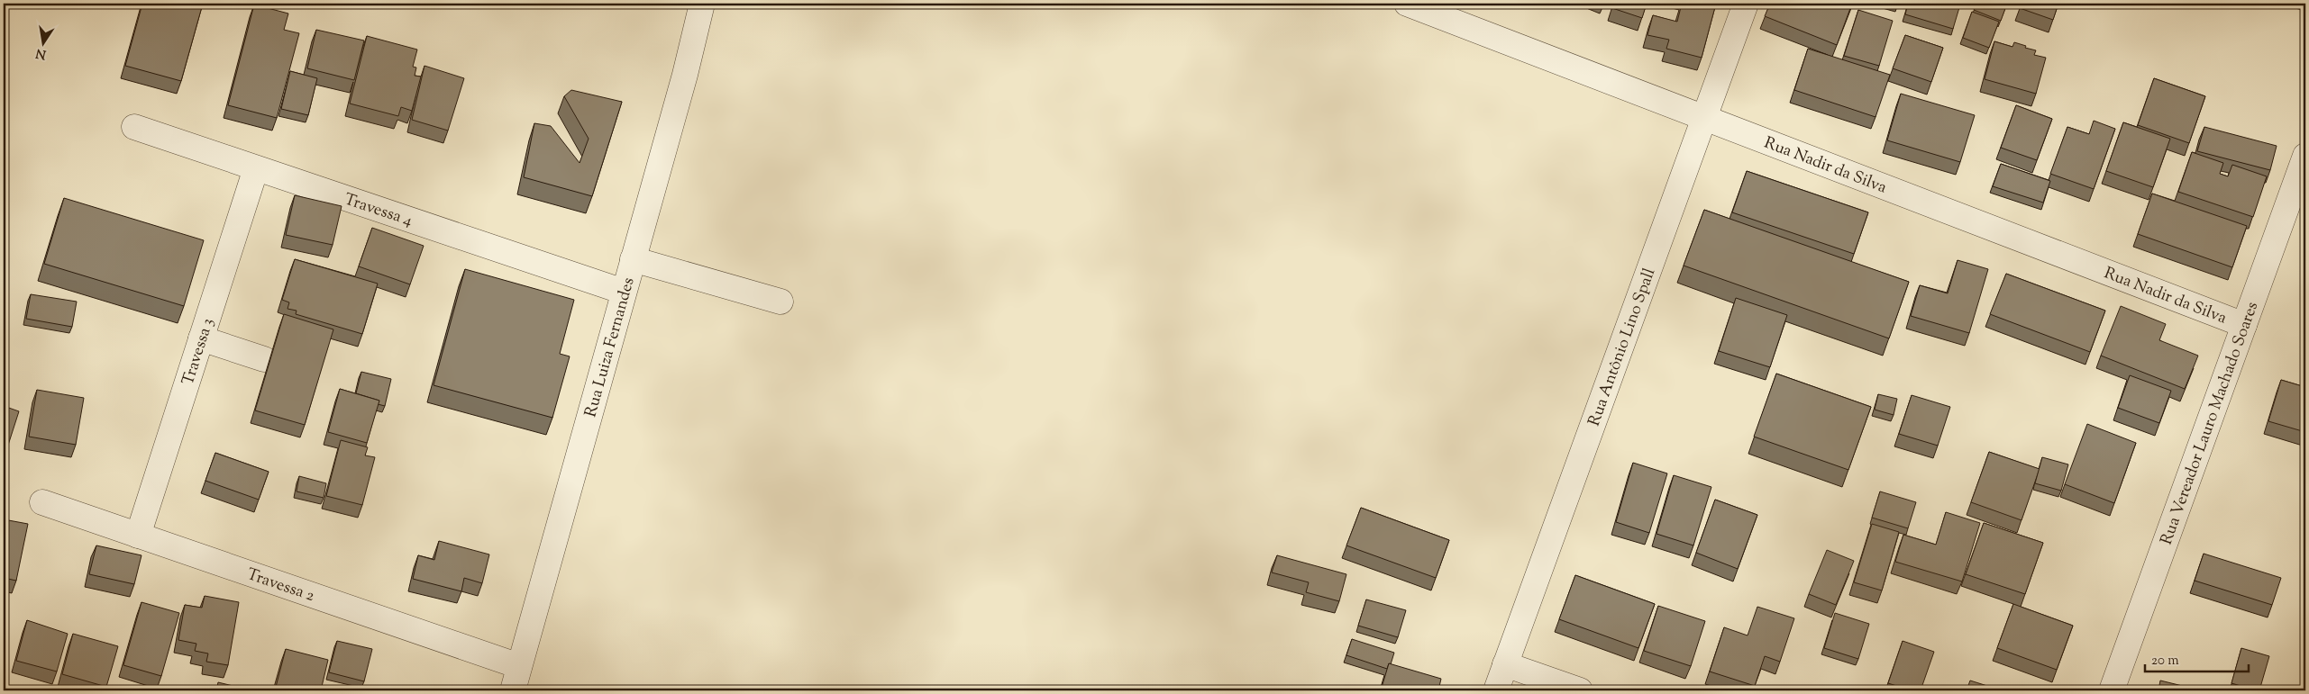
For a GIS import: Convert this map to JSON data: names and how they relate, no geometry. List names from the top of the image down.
{
  "streets": {
    "street": [
      "Rua Nadir da Silva",
      "Travessa 4",
      "Rua Antônio Lino Spall",
      "Rua Luiza Fernandes",
      "Travessa 3",
      "Rua Vereador Lauro Machado Soares",
      "Travessa 2"
    ]
  },
  "crossings": [
    ["Rua Nadir da Silva", "Rua Antônio Lino Spall"],
    ["Rua Nadir da Silva", "Rua Vereador Lauro Machado Soares"],
    ["Travessa 4", "Rua Luiza Fernandes"],
    ["Travessa 4", "Travessa 3"],
    ["Rua Luiza Fernandes", "Travessa 2"],
    ["Travessa 3", "Travessa 2"]
  ],
  "scale_bar": "20 m",
  "north": "bottom"
}
